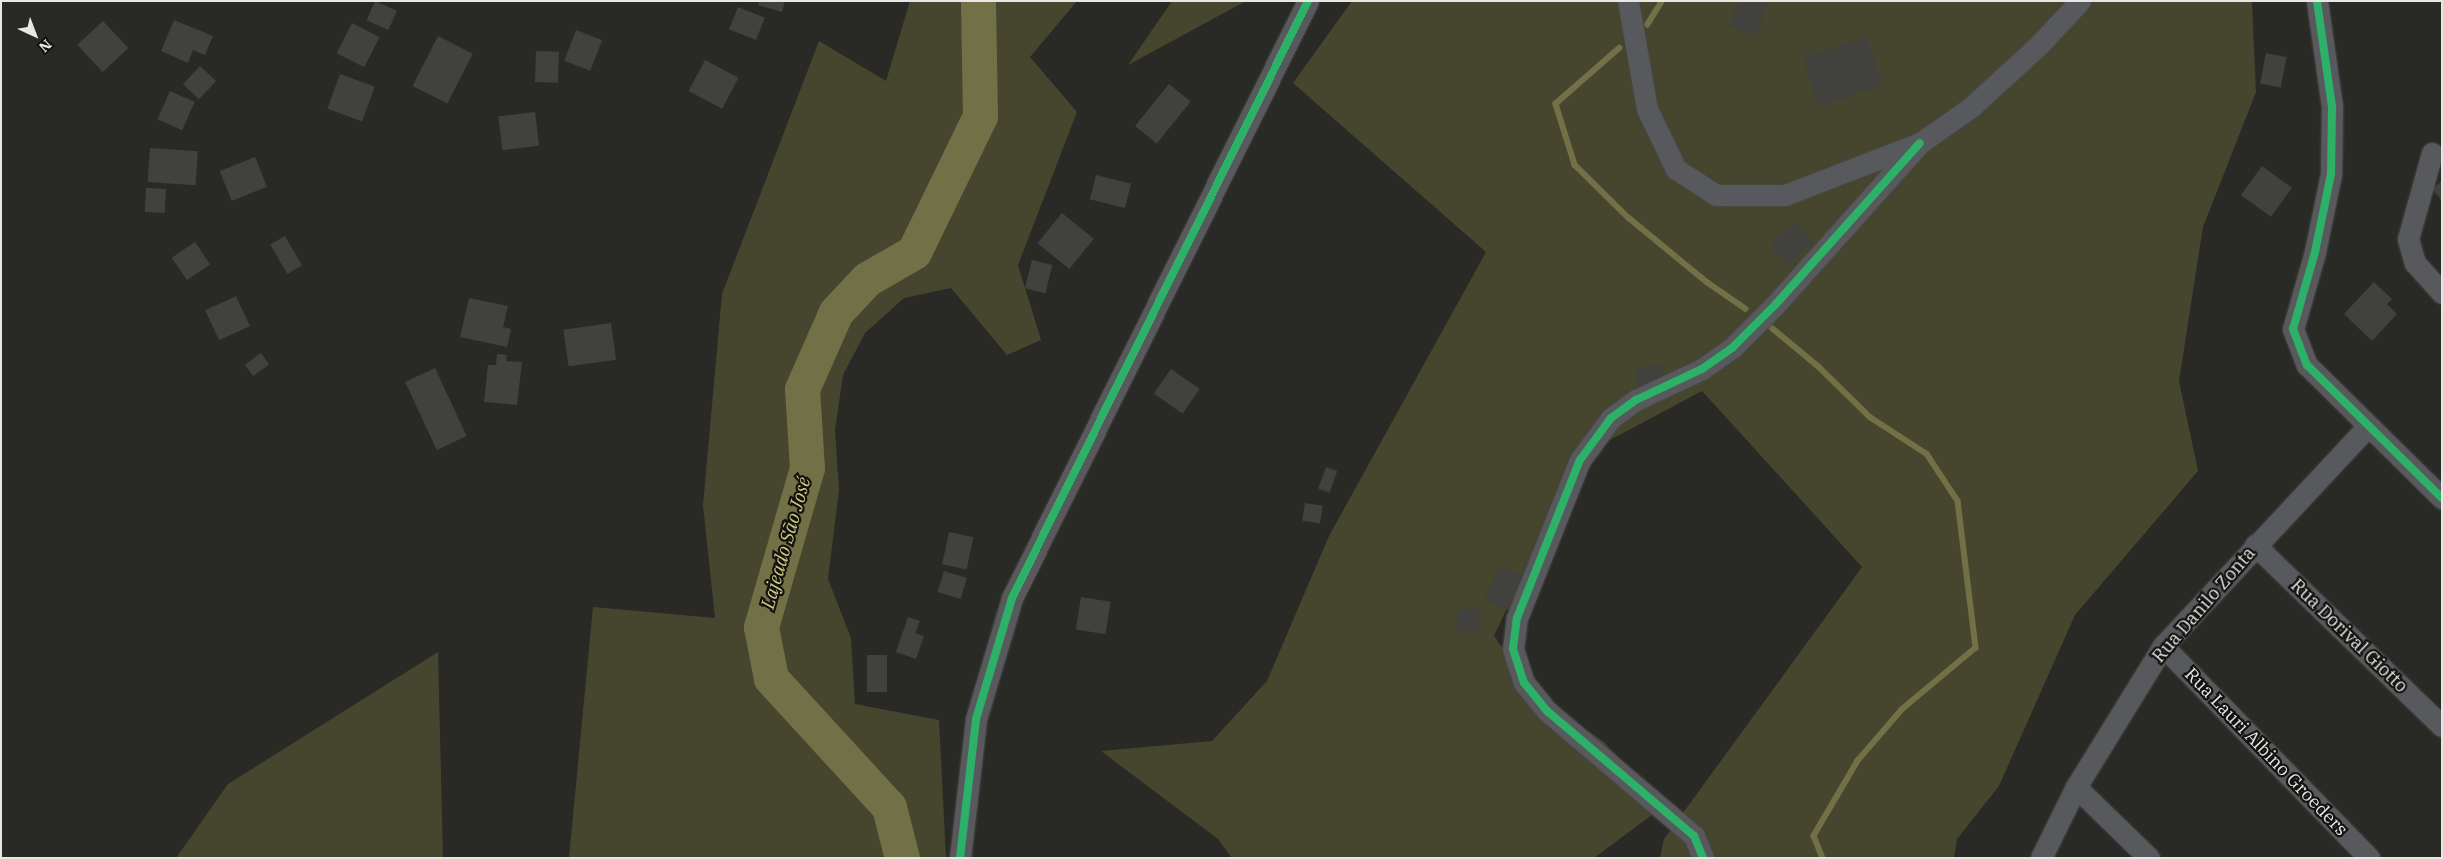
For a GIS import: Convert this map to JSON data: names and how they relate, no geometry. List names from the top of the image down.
{
  "streets": {
    "street": ["Rua Danilo Zonta", "Rua Dorival Giotto", "Rua Lauri Albino Groeders"]
  },
  "crossings": [
    ["Rua Danilo Zonta", "Rua Dorival Giotto"],
    ["Rua Danilo Zonta", "Rua Lauri Albino Groeders"]
  ],
  "water": ["Lajeado São José"],
  "north": "bottom right"
}
